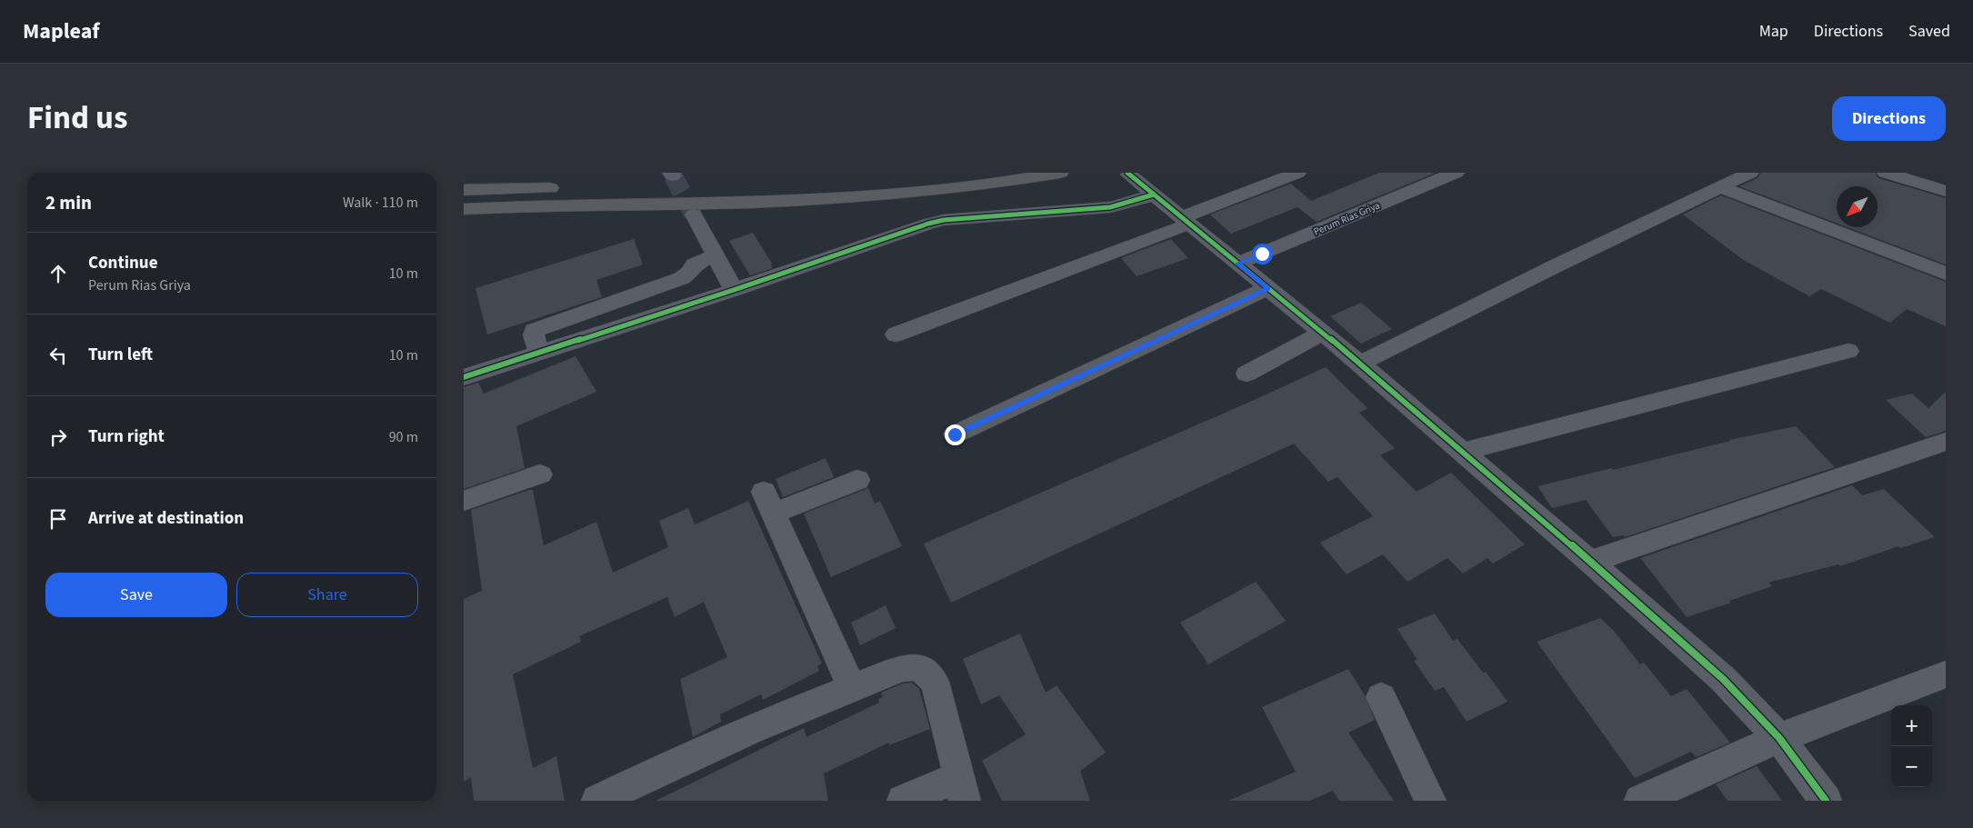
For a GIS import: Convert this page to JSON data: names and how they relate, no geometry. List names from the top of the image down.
{
  "streets": {
    "street": ["Perum Rias Griya"]
  },
  "north": "bottom left",
  "page": {
    "header": "Mapleaf",
    "nav": ["Map", "Directions", "Saved"],
    "title": "Find us",
    "buttons": [
      "Directions",
      ["Save", "Share"]
    ],
    "heading": ["2 min", "Walk · 110 m"],
    "list": [
      ["Continue", "Perum Rias Griya", "10 m"],
      ["Turn left", "10 m"],
      ["Turn right", "90 m"],
      "Arrive at destination"
    ],
    "map_buttons": ["+", "−"]
  }
}
